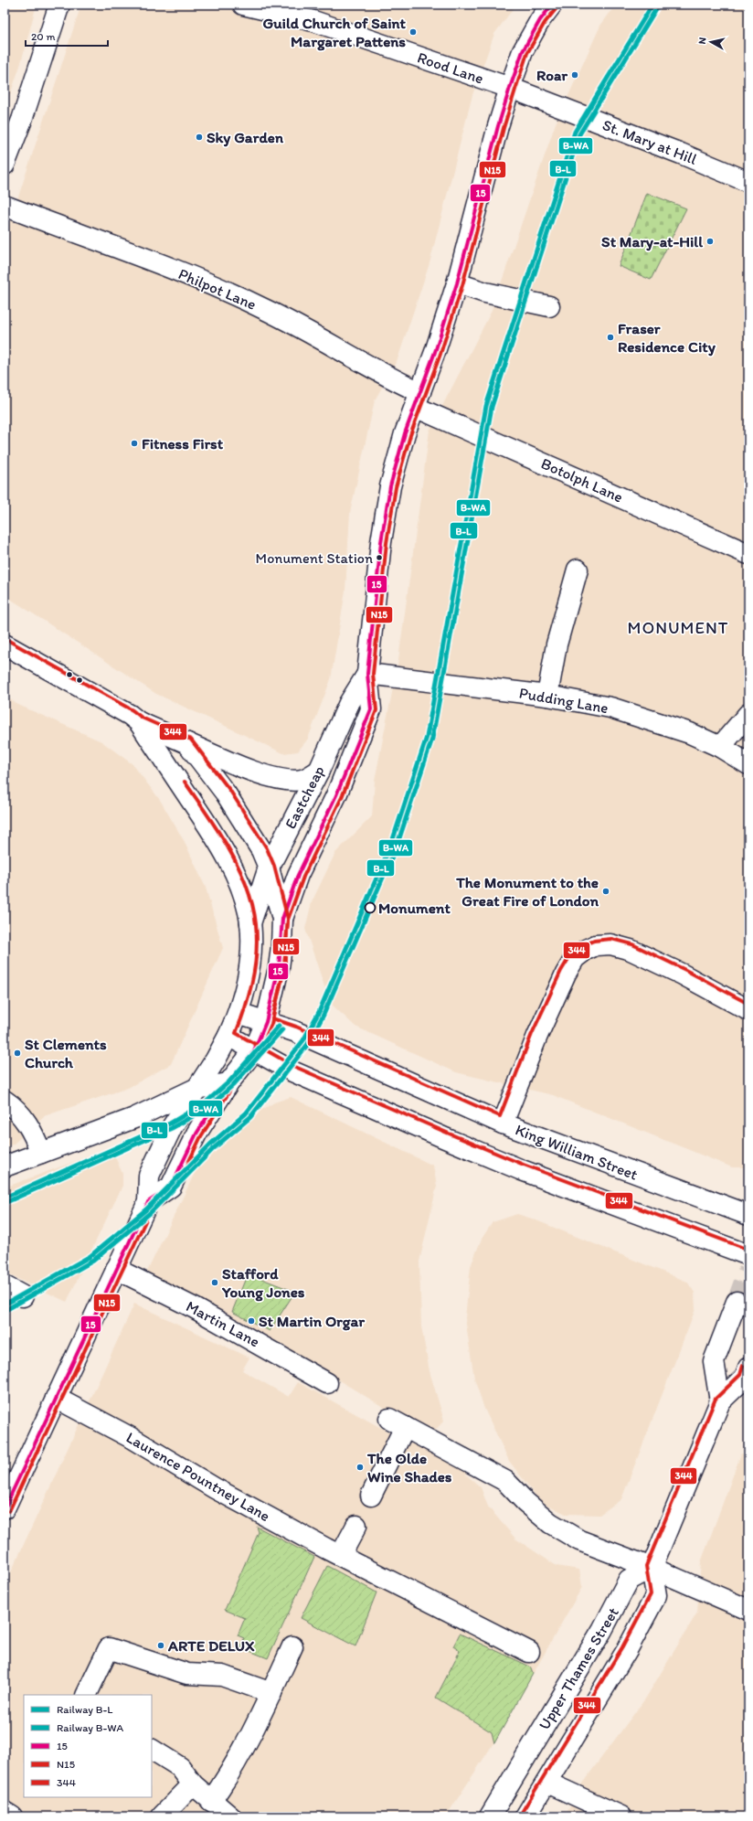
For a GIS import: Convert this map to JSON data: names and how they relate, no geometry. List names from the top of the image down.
{
  "streets": {
    "street": [
      "Rood Lane",
      "St. Mary at Hill",
      "Philpot Lane",
      "Botolph Lane",
      "Pudding Lane",
      "Eastcheap",
      "King William Street",
      "Martin Lane",
      "Laurence Pountney Lane",
      "Upper Thames Street"
    ]
  },
  "crossings": [
    ["Rood Lane", "St. Mary at Hill"],
    ["Rood Lane", "Eastcheap"],
    ["St. Mary at Hill", "Eastcheap"],
    ["Philpot Lane", "Botolph Lane"],
    ["Philpot Lane", "Eastcheap"],
    ["Botolph Lane", "Eastcheap"],
    ["Pudding Lane", "Eastcheap"]
  ],
  "districts": ["MONUMENT"],
  "places": [
    "Guild Church of Saint Margaret Pattens",
    "Roar",
    "Sky Garden",
    "St Mary-at-Hill",
    "Fraser Residence City",
    "Fitness First",
    "Monument Station",
    "The Monument to the Great Fire of London",
    "Monument",
    "St Clements Church",
    "Stafford Young Jones",
    "St Martin Orgar",
    "The Olde Wine Shades",
    "ARTE DELUX"
  ],
  "lines": [
    "rail line B-L",
    "transit line 15",
    "rail line B-WA",
    "transit line N15",
    "transit line 344"
  ],
  "legend": [
    "Railway B-L",
    "Railway B-WA",
    "15",
    "N15",
    "344"
  ],
  "scale_bar": "20 m",
  "north": "left"
}
